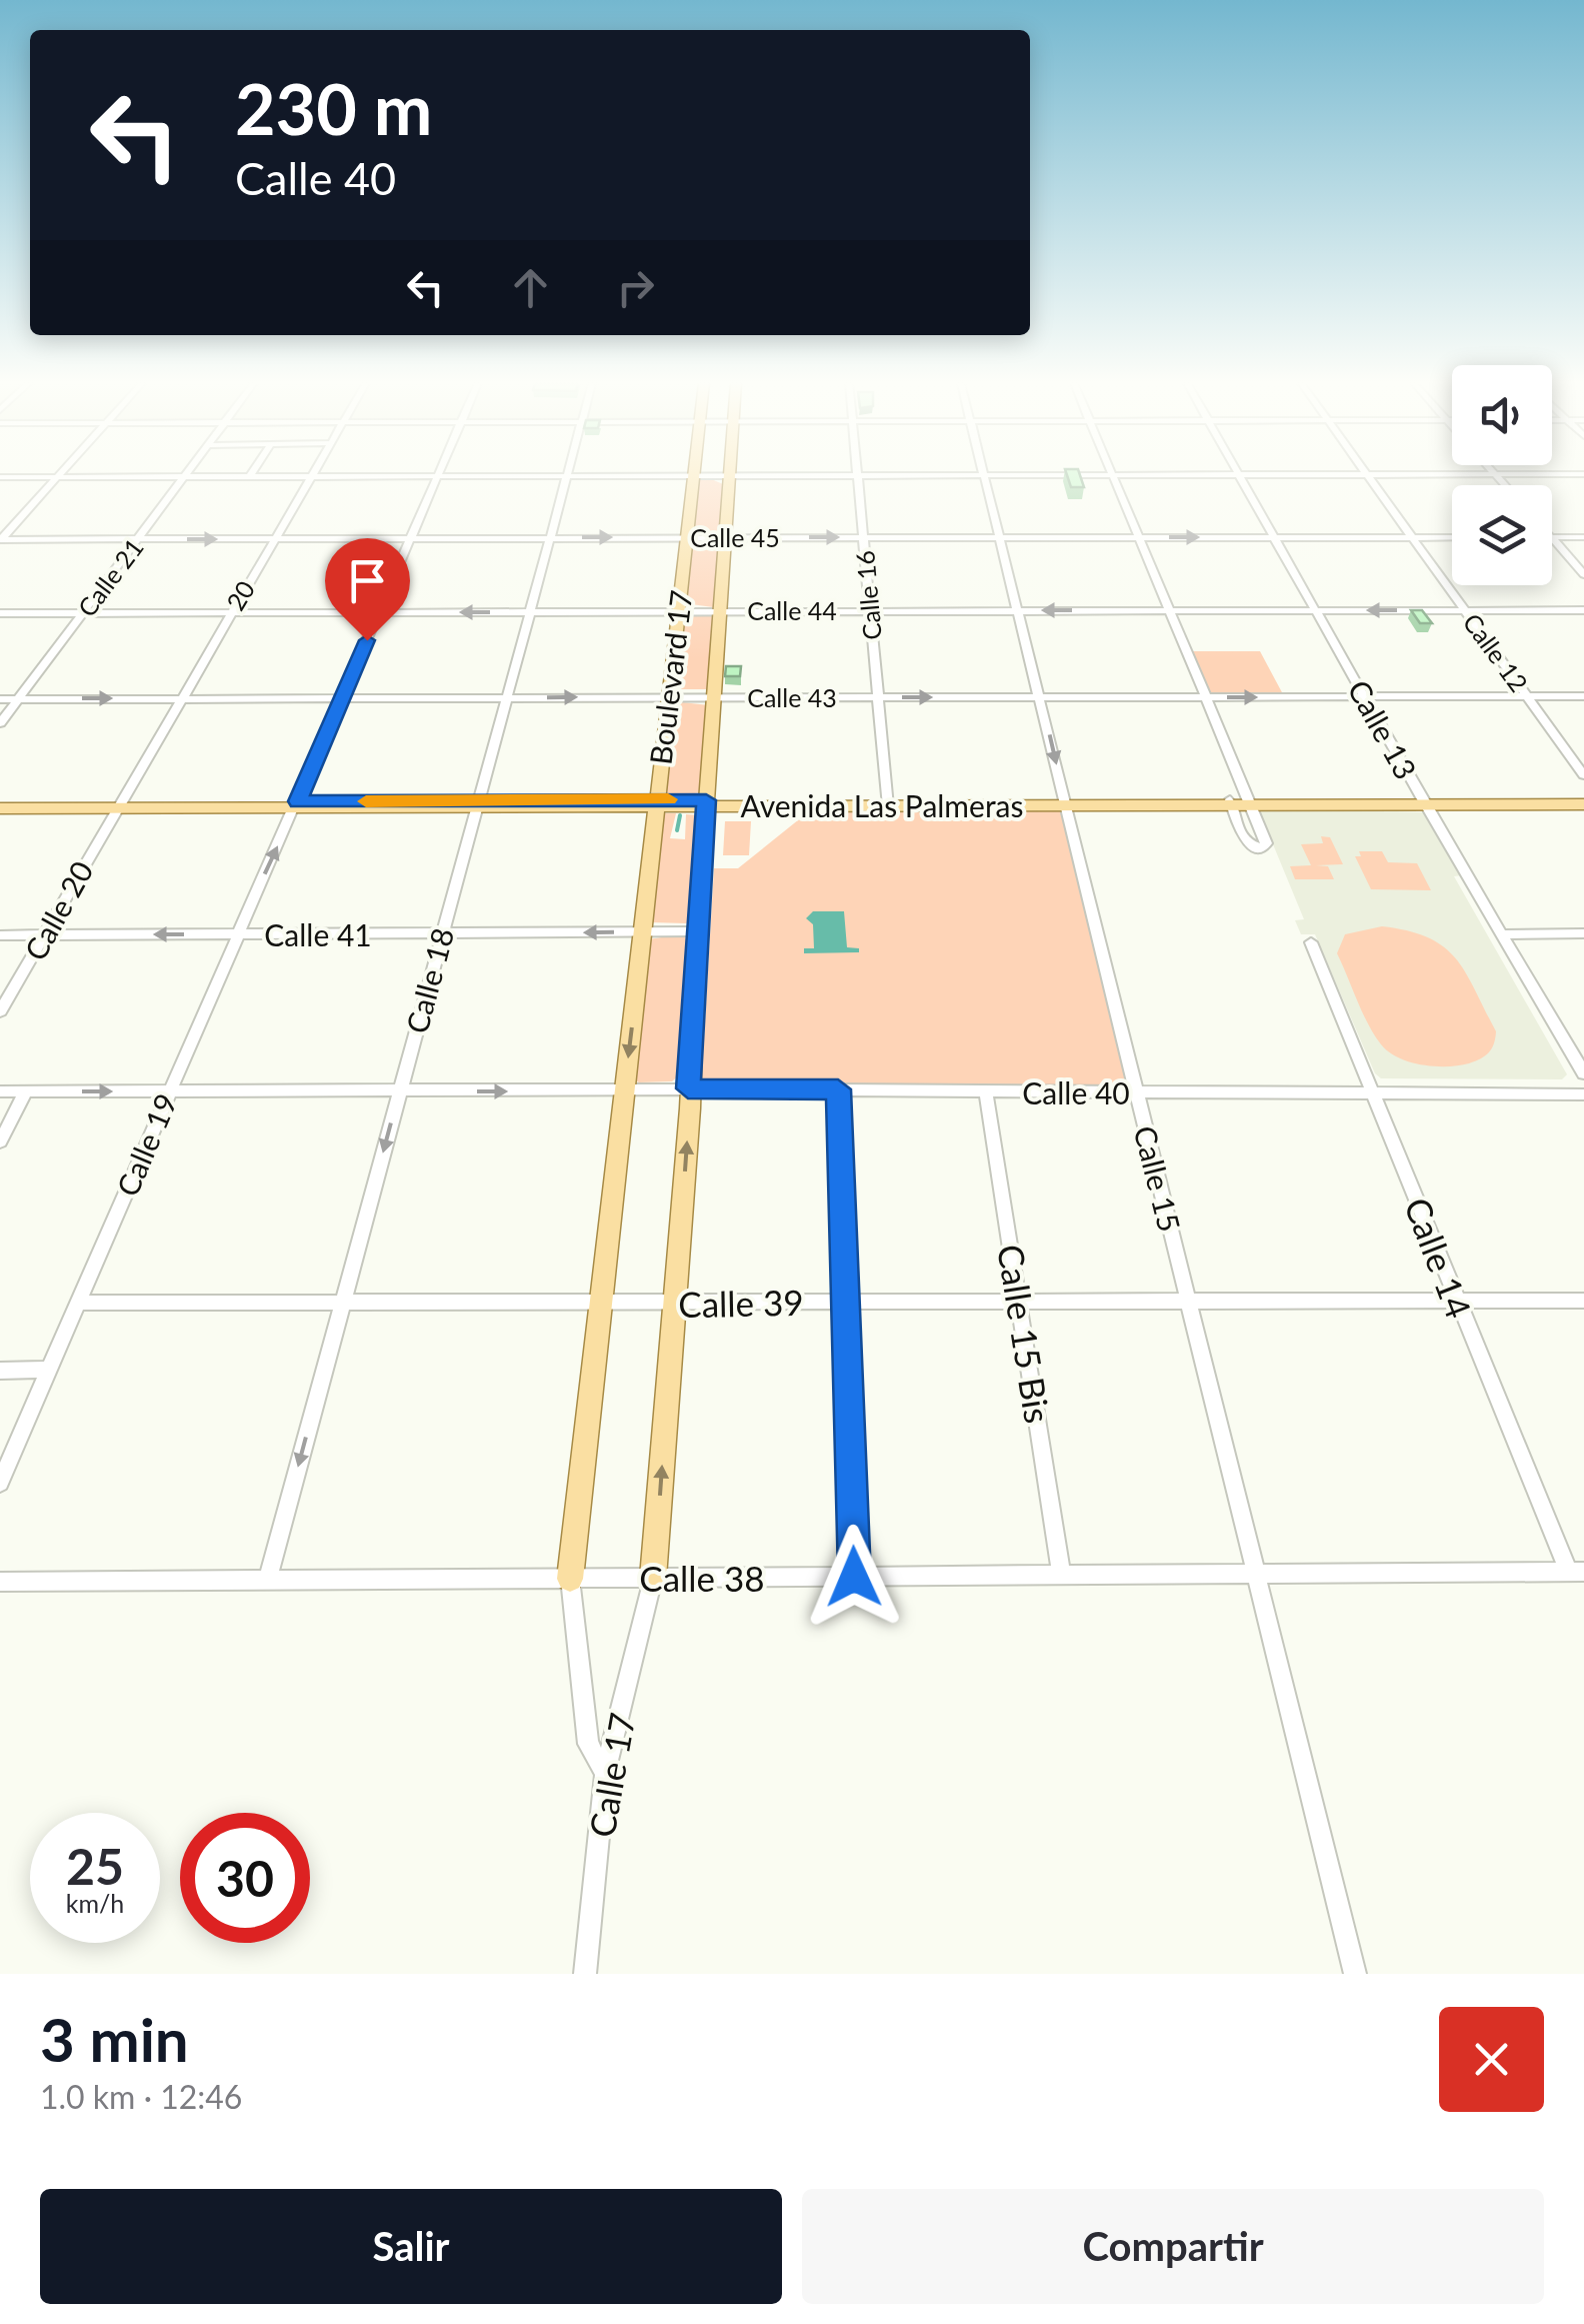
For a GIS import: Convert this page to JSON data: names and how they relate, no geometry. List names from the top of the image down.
{
  "streets": {
    "main road": ["Boulevard 17", "Avenida Las Palmeras"],
    "street": [
      "Calle 45",
      "Calle 21",
      "20",
      "Calle 16",
      "Calle 44",
      "Calle 12",
      "Calle 43",
      "Calle 13",
      "Calle 20",
      "Calle 41",
      "Calle 18",
      "Calle 40",
      "Calle 19",
      "Calle 15",
      "Calle 14",
      "Calle 39",
      "Calle 15 Bis",
      "Calle 38",
      "Calle 17"
    ]
  },
  "crossings": [
    ["Calle 45", "Calle 21"],
    ["Calle 45", "20"],
    ["Calle 45", "Calle 16"],
    ["Calle 45", "Calle 12"],
    ["Calle 45", "Boulevard 17"],
    ["Calle 45", "Calle 13"],
    ["Calle 45", "Calle 18"],
    ["Calle 45", "Calle 19"],
    ["Calle 45", "Calle 15"],
    ["Calle 21", "Calle 44"],
    ["Calle 21", "Calle 43"],
    ["20", "Calle 44"],
    ["20", "Calle 43"],
    ["20", "Avenida Las Palmeras"],
    ["20", "Calle 20"],
    ["Calle 16", "Calle 44"],
    ["Calle 16", "Calle 43"],
    ["Calle 16", "Avenida Las Palmeras"],
    ["Calle 44", "Calle 12"],
    ["Calle 44", "Boulevard 17"],
    ["Calle 44", "Calle 13"],
    ["Calle 44", "Calle 18"],
    ["Calle 44", "Calle 19"],
    ["Calle 44", "Calle 15"],
    ["Calle 12", "Calle 43"],
    ["Boulevard 17", "Calle 43"],
    ["Boulevard 17", "Avenida Las Palmeras"],
    ["Boulevard 17", "Calle 41"],
    ["Boulevard 17", "Calle 40"],
    ["Boulevard 17", "Calle 39"],
    ["Boulevard 17", "Calle 38"],
    ["Boulevard 17", "Calle 17"],
    ["Calle 43", "Calle 13"],
    ["Calle 43", "Calle 18"],
    ["Calle 43", "Calle 19"],
    ["Calle 43", "Calle 15"],
    ["Calle 13", "Avenida Las Palmeras"],
    ["Avenida Las Palmeras", "Calle 20"],
    ["Avenida Las Palmeras", "Calle 18"],
    ["Avenida Las Palmeras", "Calle 19"],
    ["Avenida Las Palmeras", "Calle 15"],
    ["Calle 20", "Calle 41"],
    ["Calle 41", "Calle 18"],
    ["Calle 41", "Calle 19"],
    ["Calle 18", "Calle 39"],
    ["Calle 18", "Calle 38"],
    ["Calle 40", "Calle 15"],
    ["Calle 40", "Calle 14"],
    ["Calle 40", "Calle 15 Bis"],
    ["Calle 19", "Calle 39"],
    ["Calle 15", "Calle 39"],
    ["Calle 15", "Calle 38"],
    ["Calle 14", "Calle 39"],
    ["Calle 14", "Calle 38"],
    ["Calle 39", "Calle 15 Bis"],
    ["Calle 15 Bis", "Calle 38"],
    ["Calle 38", "Calle 17"]
  ],
  "one_way": ["Calle 43", "Calle 41", "Calle 18"],
  "page": {
    "turn": ["230 m", "Calle 40"],
    "speed": "25 km/h",
    "limit": "30",
    "heading": ["3 min", "1.0 km · 12:46"],
    "buttons": ["Salir", "Compartir"]
  }
}
